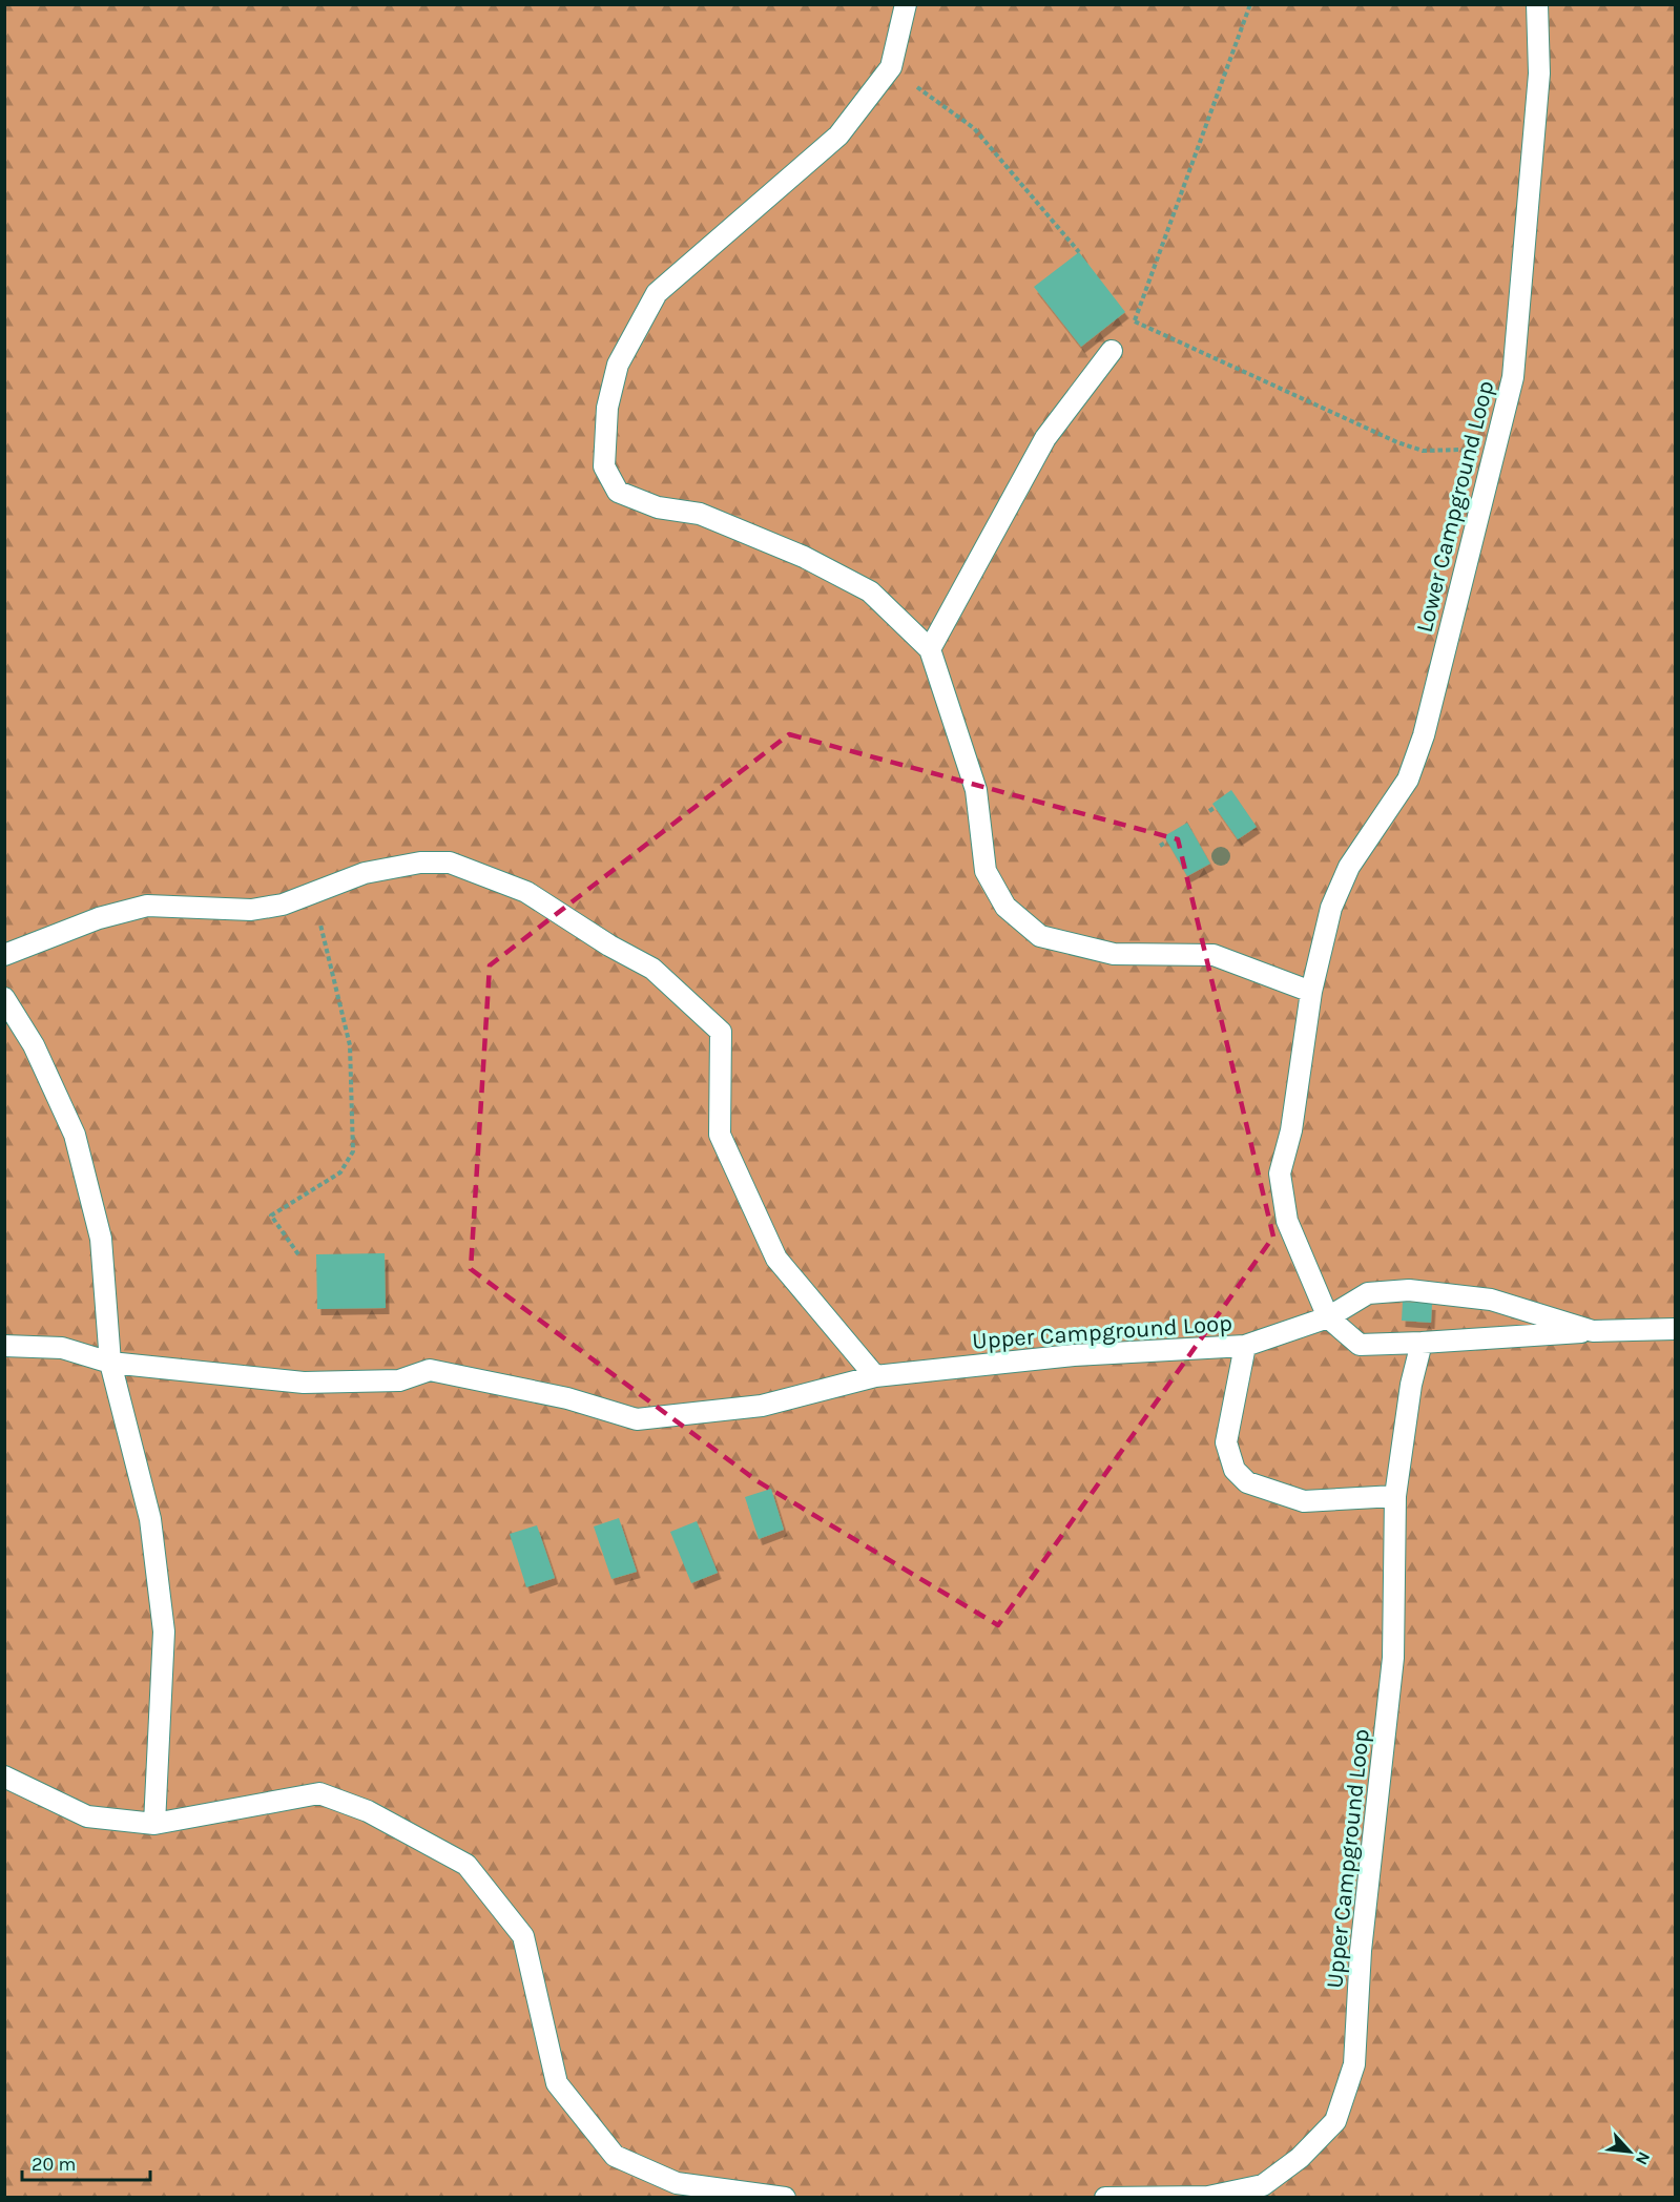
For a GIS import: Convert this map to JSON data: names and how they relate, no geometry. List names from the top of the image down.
{
  "streets": {
    "lane": ["Lower Campground Loop", "Upper Campground Loop"]
  },
  "crossings": [
    ["Lower Campground Loop", "Upper Campground Loop"]
  ],
  "scale_bar": "20 m",
  "north": "bottom right"
}
